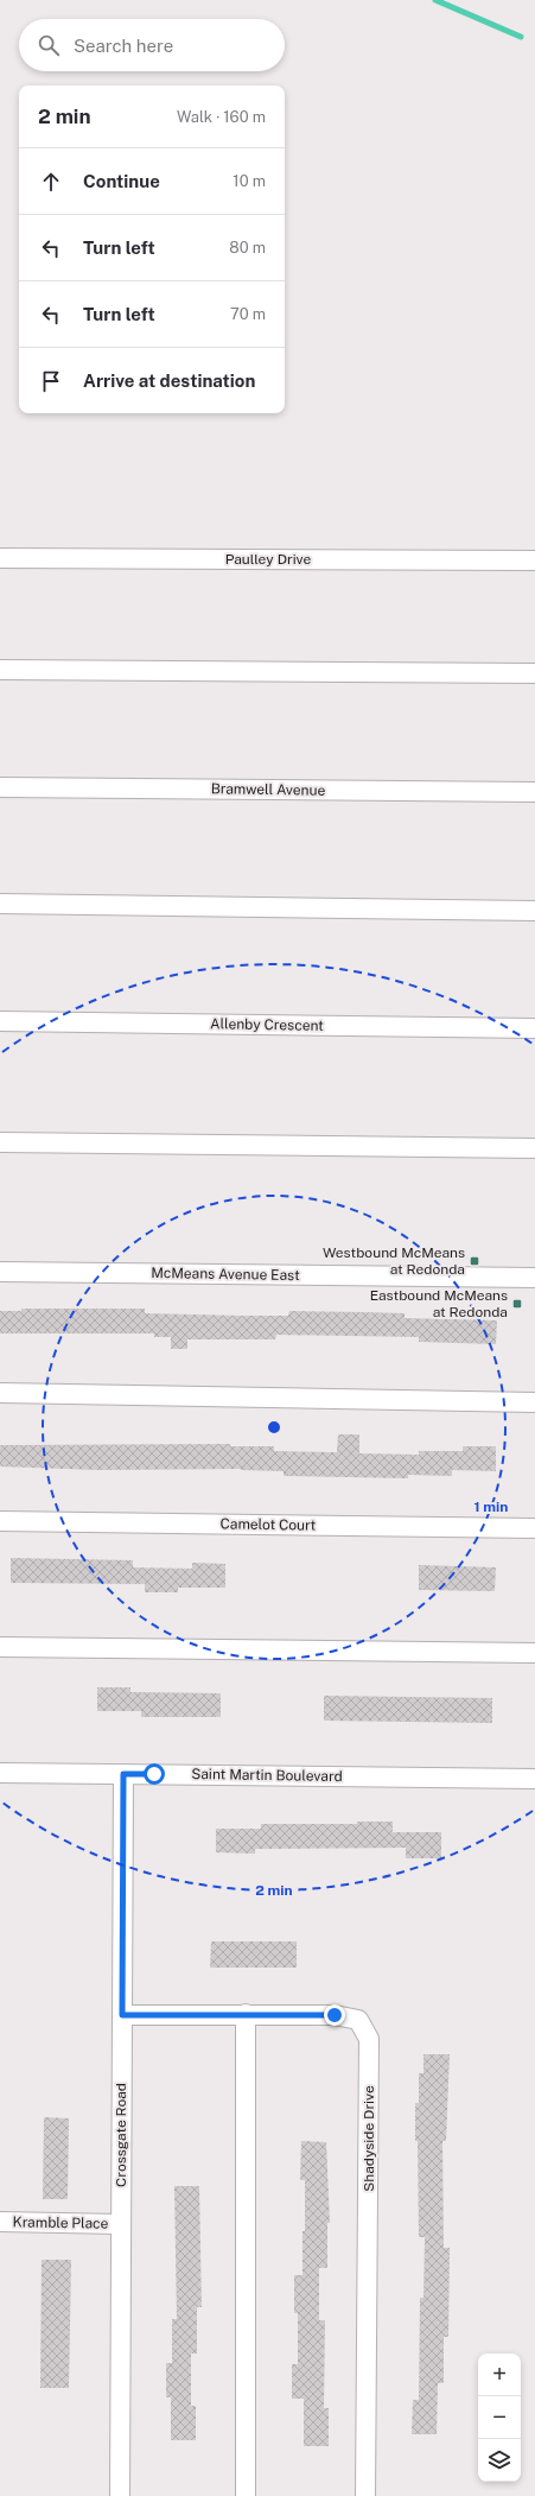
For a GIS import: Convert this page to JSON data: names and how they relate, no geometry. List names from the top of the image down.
{
  "streets": {
    "street": [
      "Paulley Drive",
      "Bramwell Avenue",
      "Allenby Crescent",
      "McMeans Avenue East",
      "Camelot Court",
      "Saint Martin Boulevard",
      "Crossgate Road",
      "Shadyside Drive",
      "Kramble Place"
    ]
  },
  "crossings": [
    ["Saint Martin Boulevard", "Crossgate Road"],
    ["Crossgate Road", "Shadyside Drive"],
    ["Crossgate Road", "Kramble Place"]
  ],
  "places": {
    "transit": ["Westbound McMeans at Redonda", "Eastbound McMeans at Redonda"]
  },
  "page": {
    "search": "Search here",
    "heading": ["2 min", "Walk · 160 m"],
    "list": [
      ["Continue", "10 m"],
      ["Turn left", "80 m"],
      ["Turn left", "70 m"],
      "Arrive at destination"
    ],
    "map_buttons": ["+", "−"]
  },
  "rings": ["1 min", "2 min"]
}
